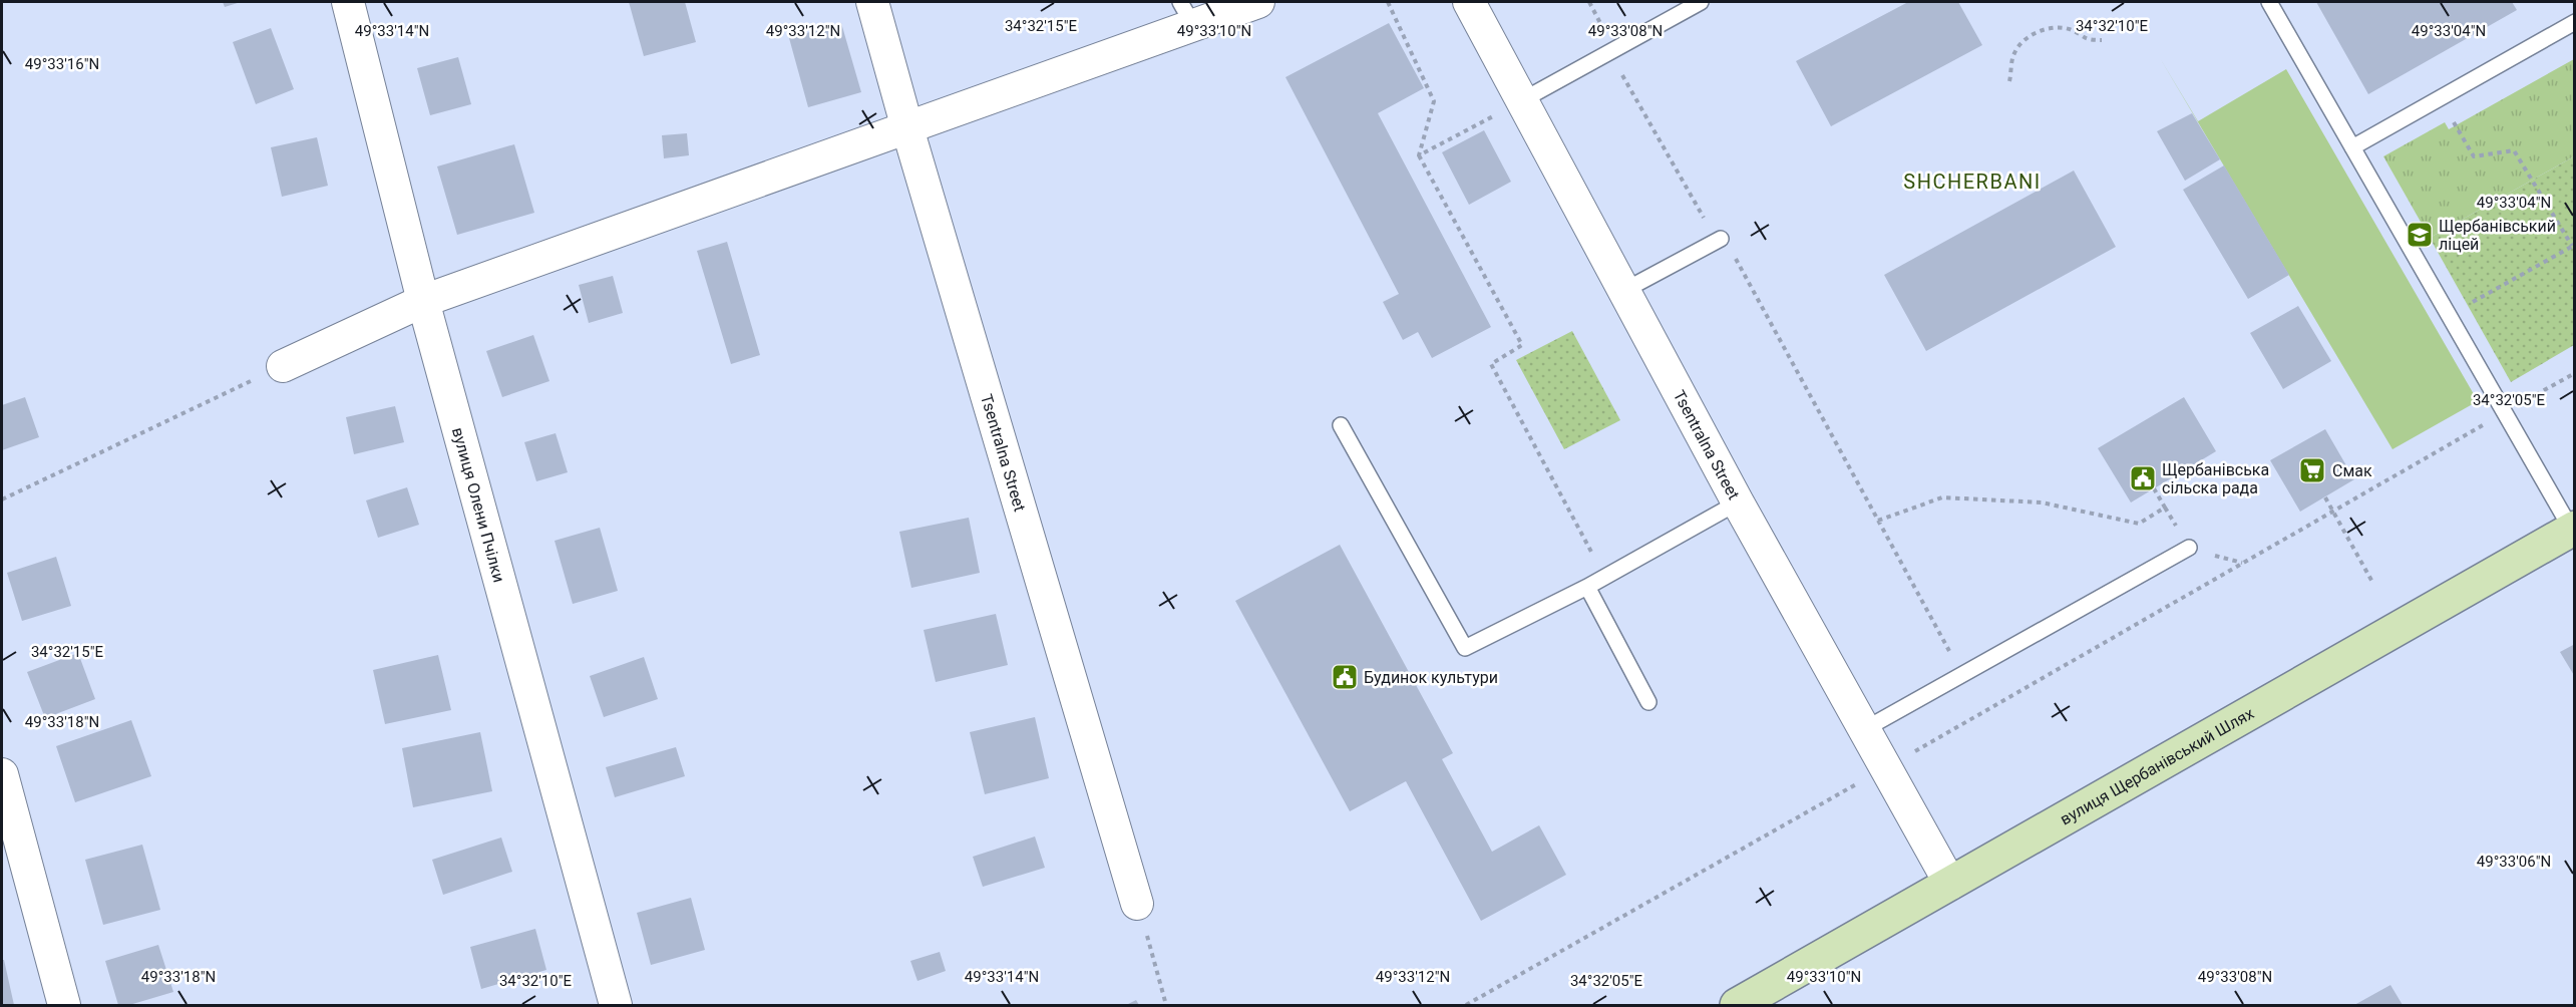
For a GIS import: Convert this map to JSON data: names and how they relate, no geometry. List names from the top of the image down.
{
  "streets": {
    "main road": ["вулиця Щербанівський Шлях"],
    "street": ["Tsentralna Street", "вулиця Олени Пчілки"]
  },
  "crossings": [
    ["Tsentralna Street", "вулиця Щербанівський Шлях"]
  ],
  "districts": ["SHCHERBANI"],
  "places": {
    "school or university": ["Щербанівський ліцей"],
    "supermarket": ["Смак"],
    "public building": ["Щербанівська сільска рада", "Будинок культури"]
  },
  "coordinates": [
    "34°32'15\"E",
    "34°32'10\"E",
    "49°33'04\"N",
    "49°33'14\"N",
    "49°33'12\"N",
    "49°33'10\"N",
    "49°33'08\"N",
    "49°33'16\"N",
    "34°32'05\"E",
    "49°33'18\"N",
    "49°33'06\"N"
  ]
}
